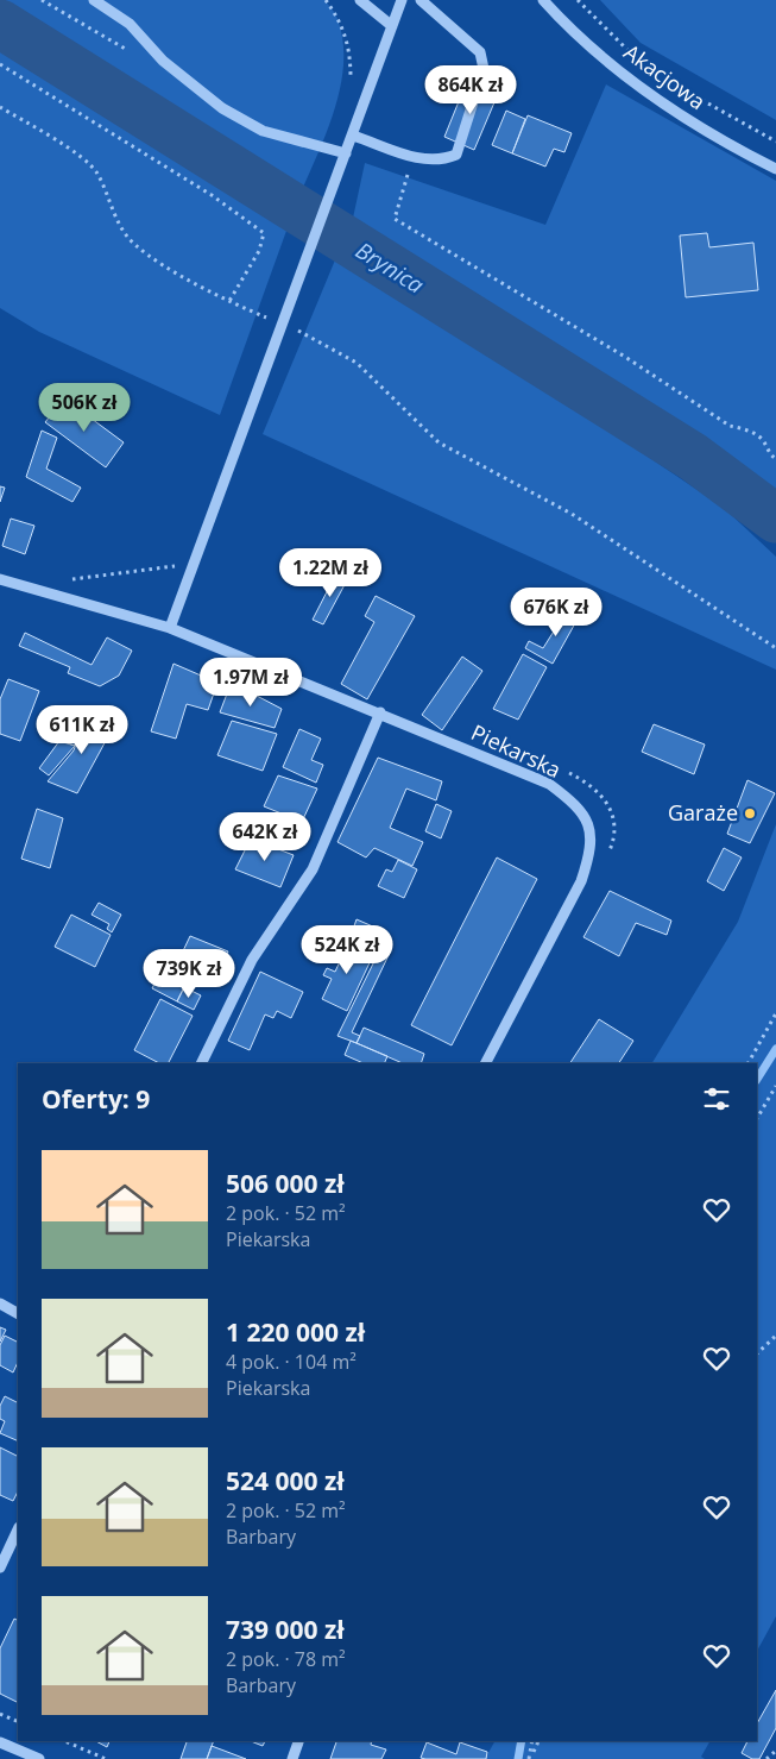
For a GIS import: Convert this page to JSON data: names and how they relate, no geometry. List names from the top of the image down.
{
  "streets": {
    "street": ["Akacjowa", "Piekarska"]
  },
  "water": ["Brynica"],
  "places": ["Garaże"],
  "page": {
    "price": [
      "864K zł",
      "506K zł",
      "1.22M zł",
      "676K zł",
      "1.97M zł",
      "611K zł",
      "642K zł",
      "524K zł",
      "739K zł"
    ],
    "heading": "Oferty: 9",
    "list": [
      {
        "name": "506 000 zł",
        "note": "2 pok. · 52 m² · Piekarska"
      },
      {
        "name": "1 220 000 zł",
        "note": "4 pok. · 104 m² · Piekarska"
      },
      {
        "name": "524 000 zł",
        "note": "2 pok. · 52 m² · Barbary"
      },
      {
        "name": "739 000 zł",
        "note": "2 pok. · 78 m² · Barbary"
      }
    ]
  }
}
